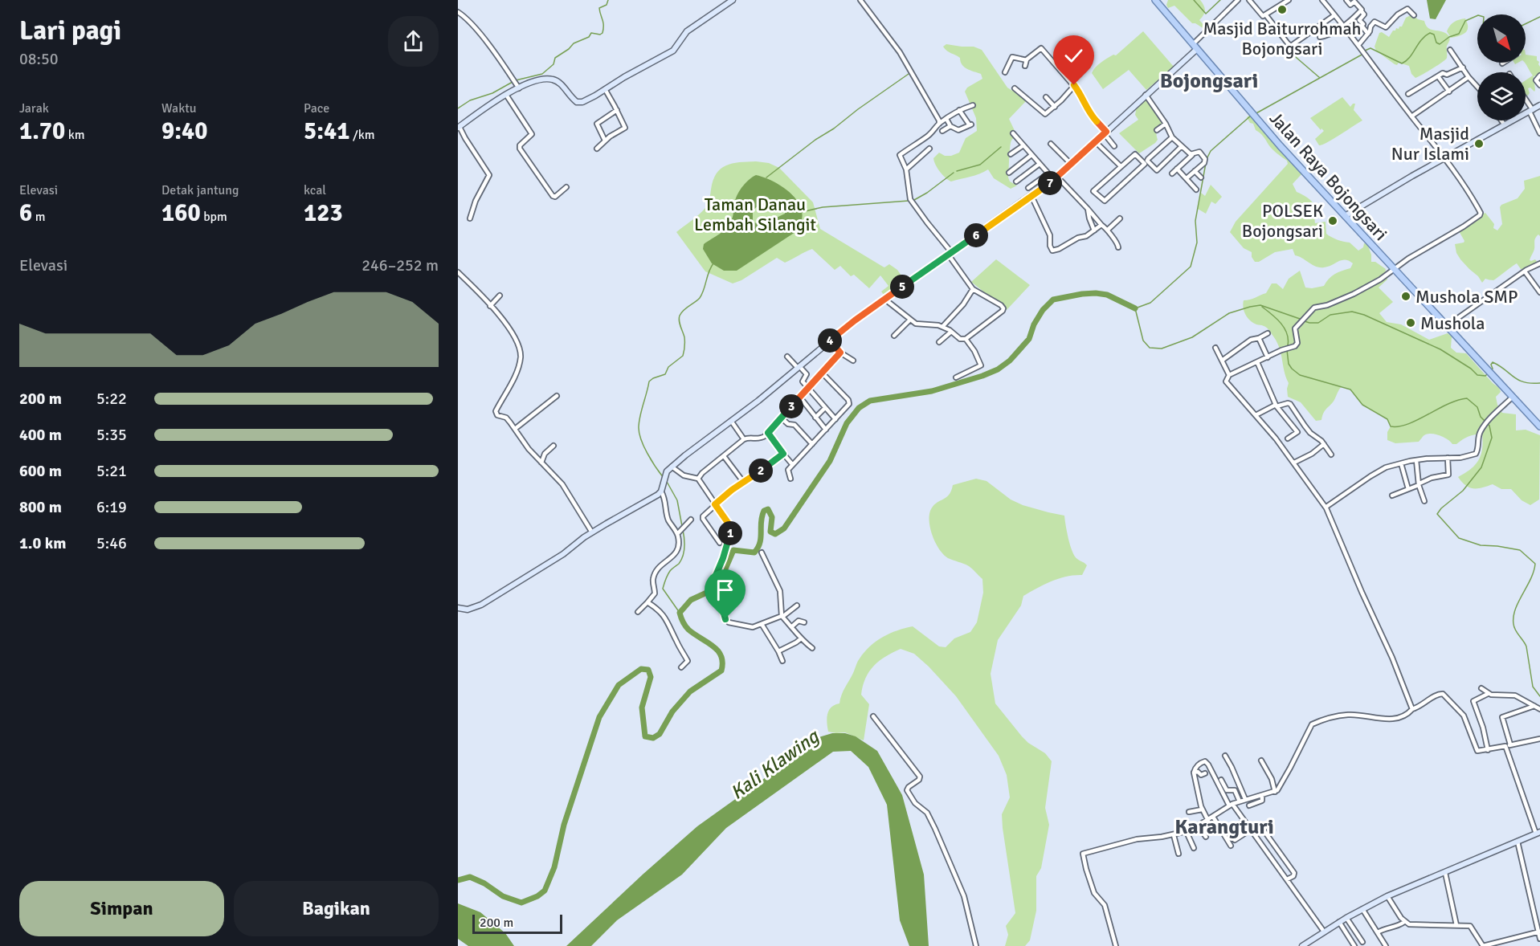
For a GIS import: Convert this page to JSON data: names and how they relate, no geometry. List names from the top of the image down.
{
  "streets": {
    "main road": ["Jalan Raya Bojongsari"]
  },
  "districts": ["Bojongsari", "Karangturi"],
  "water": ["Kali Klawing"],
  "parks": ["Taman Danau Lembah Silangit"],
  "places": [
    "Masjid Baiturrohmah Bojongsari",
    "Masjid Nur Islami",
    "POLSEK Bojongsari",
    "Mushola SMP",
    "Mushola"
  ],
  "scale_bar": "200 m",
  "north": "bottom right",
  "page": {
    "heading": ["Lari pagi", "08:50"],
    "stats": [
      ["Jarak", "1.70 km"],
      ["Waktu", "9:40"],
      ["Pace", "5:41 /km"],
      ["Elevasi", "6 m"],
      ["Detak jantung", "160 bpm"],
      ["kcal", "123"]
    ],
    "pins": [
      "7",
      "6",
      "5",
      "4",
      "3",
      "2",
      "1"
    ],
    "chart": ["Elevasi", "246–252 m"],
    "list": [
      {
        "name": "200 m",
        "note": "5:22"
      },
      {
        "name": "400 m",
        "note": "5:35"
      },
      {
        "name": "600 m",
        "note": "5:21"
      },
      {
        "name": "800 m",
        "note": "6:19"
      },
      {
        "name": "1.0 km",
        "note": "5:46"
      }
    ],
    "buttons": ["Simpan", "Bagikan"],
    "scale": "200 m"
  }
}
